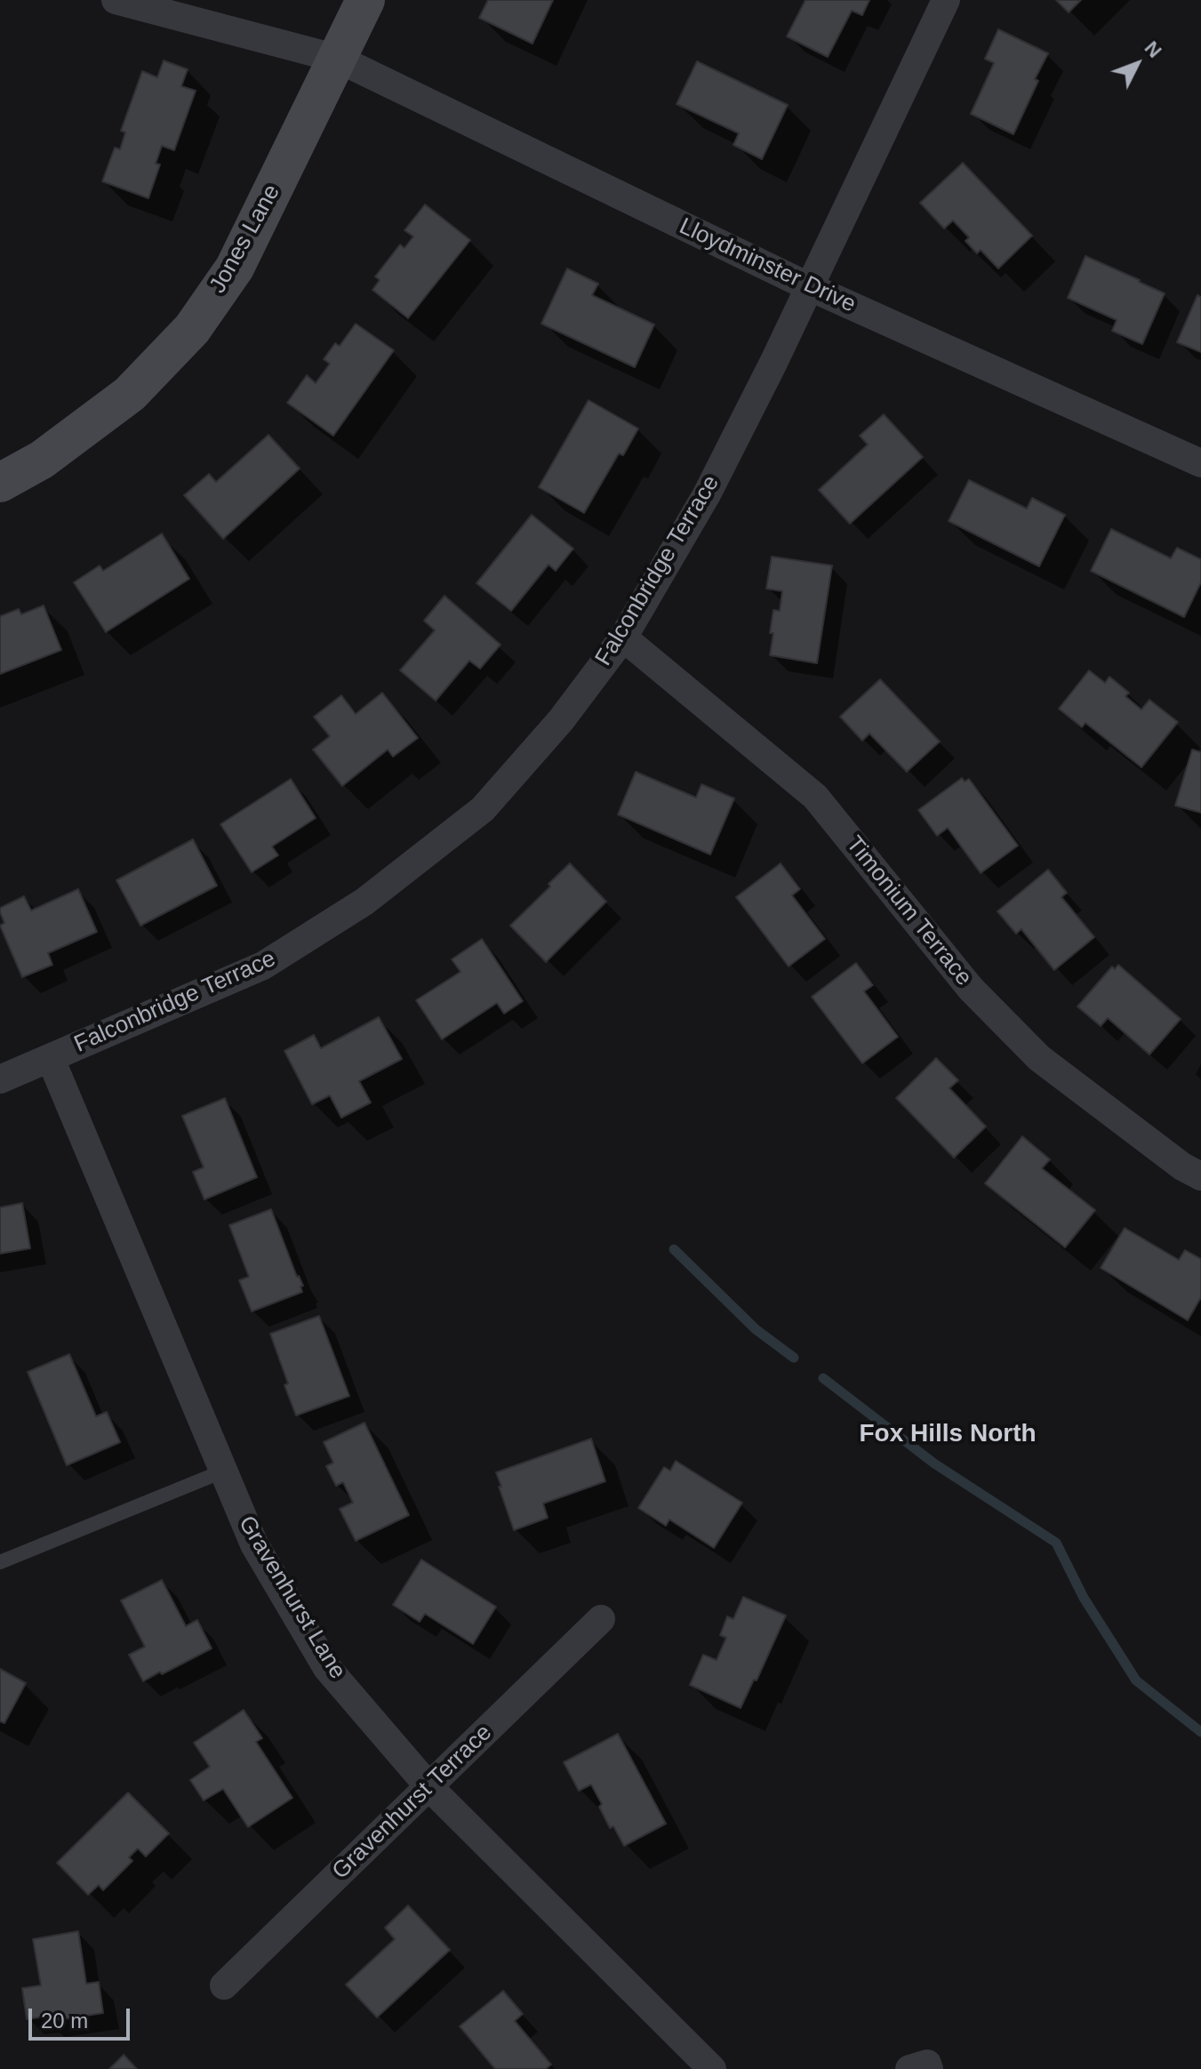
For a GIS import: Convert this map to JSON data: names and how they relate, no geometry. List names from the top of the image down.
{
  "streets": {
    "street": [
      "Jones Lane",
      "Lloydminster Drive",
      "Falconbridge Terrace",
      "Timonium Terrace",
      "Gravenhurst Lane",
      "Gravenhurst Terrace"
    ]
  },
  "crossings": [
    ["Jones Lane", "Lloydminster Drive"],
    ["Lloydminster Drive", "Falconbridge Terrace"],
    ["Falconbridge Terrace", "Timonium Terrace"],
    ["Falconbridge Terrace", "Gravenhurst Lane"],
    ["Gravenhurst Lane", "Gravenhurst Terrace"]
  ],
  "districts": ["Fox Hills North"],
  "scale_bar": "20 m",
  "north": "top right"
}
